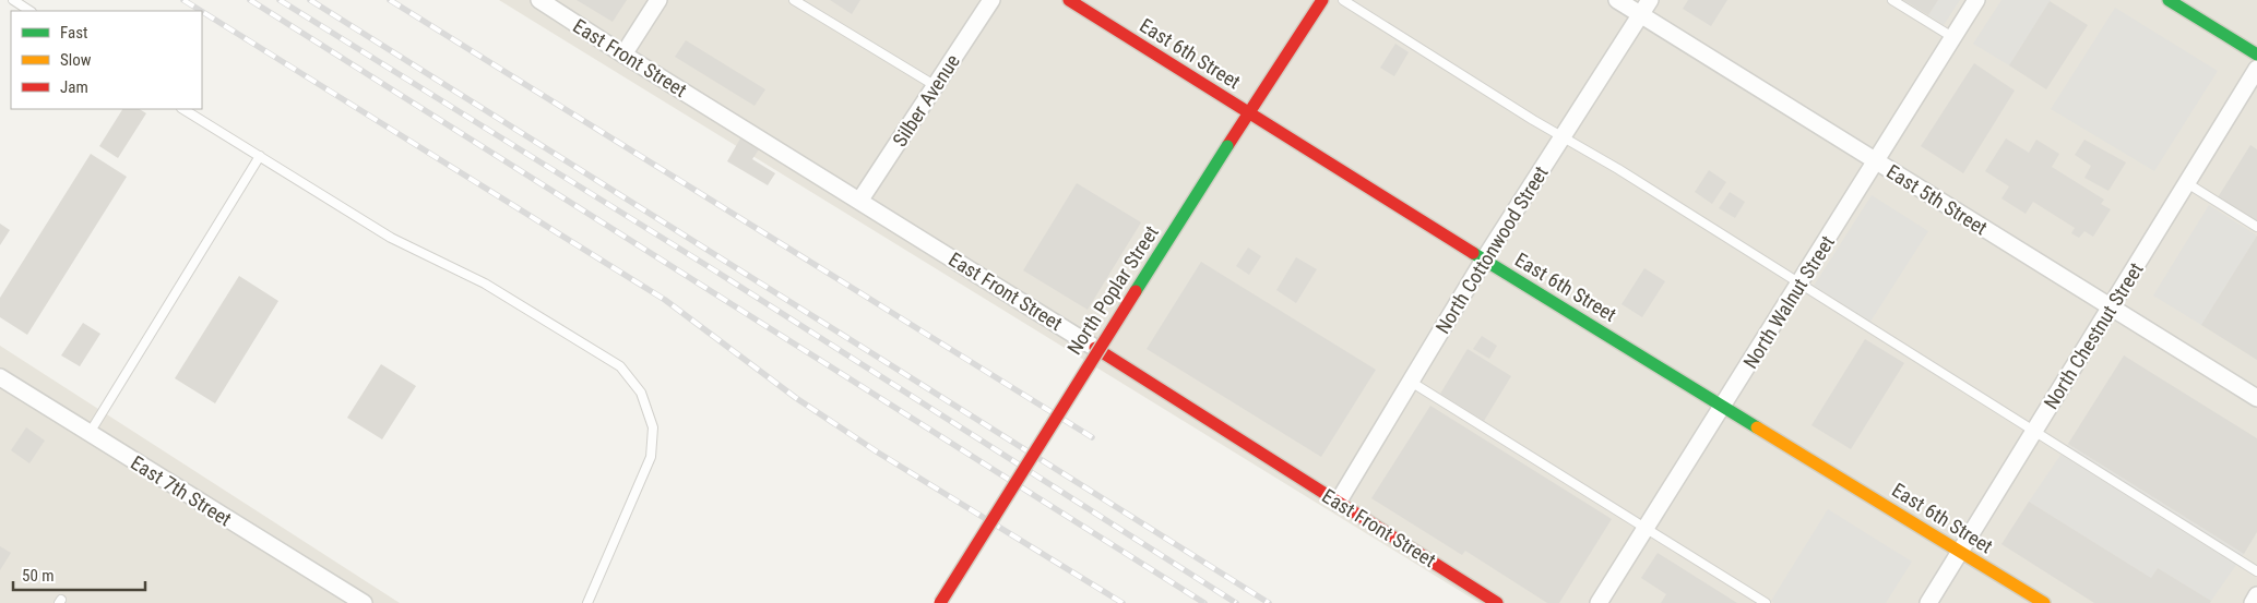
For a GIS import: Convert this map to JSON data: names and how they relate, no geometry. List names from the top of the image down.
{
  "streets": {
    "street": [
      "East 6th Street",
      "East Front Street",
      "Silber Avenue",
      "East 5th Street",
      "North Cottonwood Street",
      "North Poplar Street",
      "North Walnut Street",
      "North Chestnut Street",
      "East 7th Street"
    ]
  },
  "crossings": [
    ["East 6th Street", "North Cottonwood Street"],
    ["East 6th Street", "North Poplar Street"],
    ["East 6th Street", "North Walnut Street"],
    ["East 6th Street", "North Chestnut Street"],
    ["East Front Street", "Silber Avenue"],
    ["East Front Street", "North Cottonwood Street"],
    ["East 5th Street", "North Cottonwood Street"],
    ["East 5th Street", "North Walnut Street"],
    ["East 5th Street", "North Chestnut Street"]
  ],
  "legend": ["Fast", "Slow", "Jam"],
  "scale_bar": "50 m"
}
